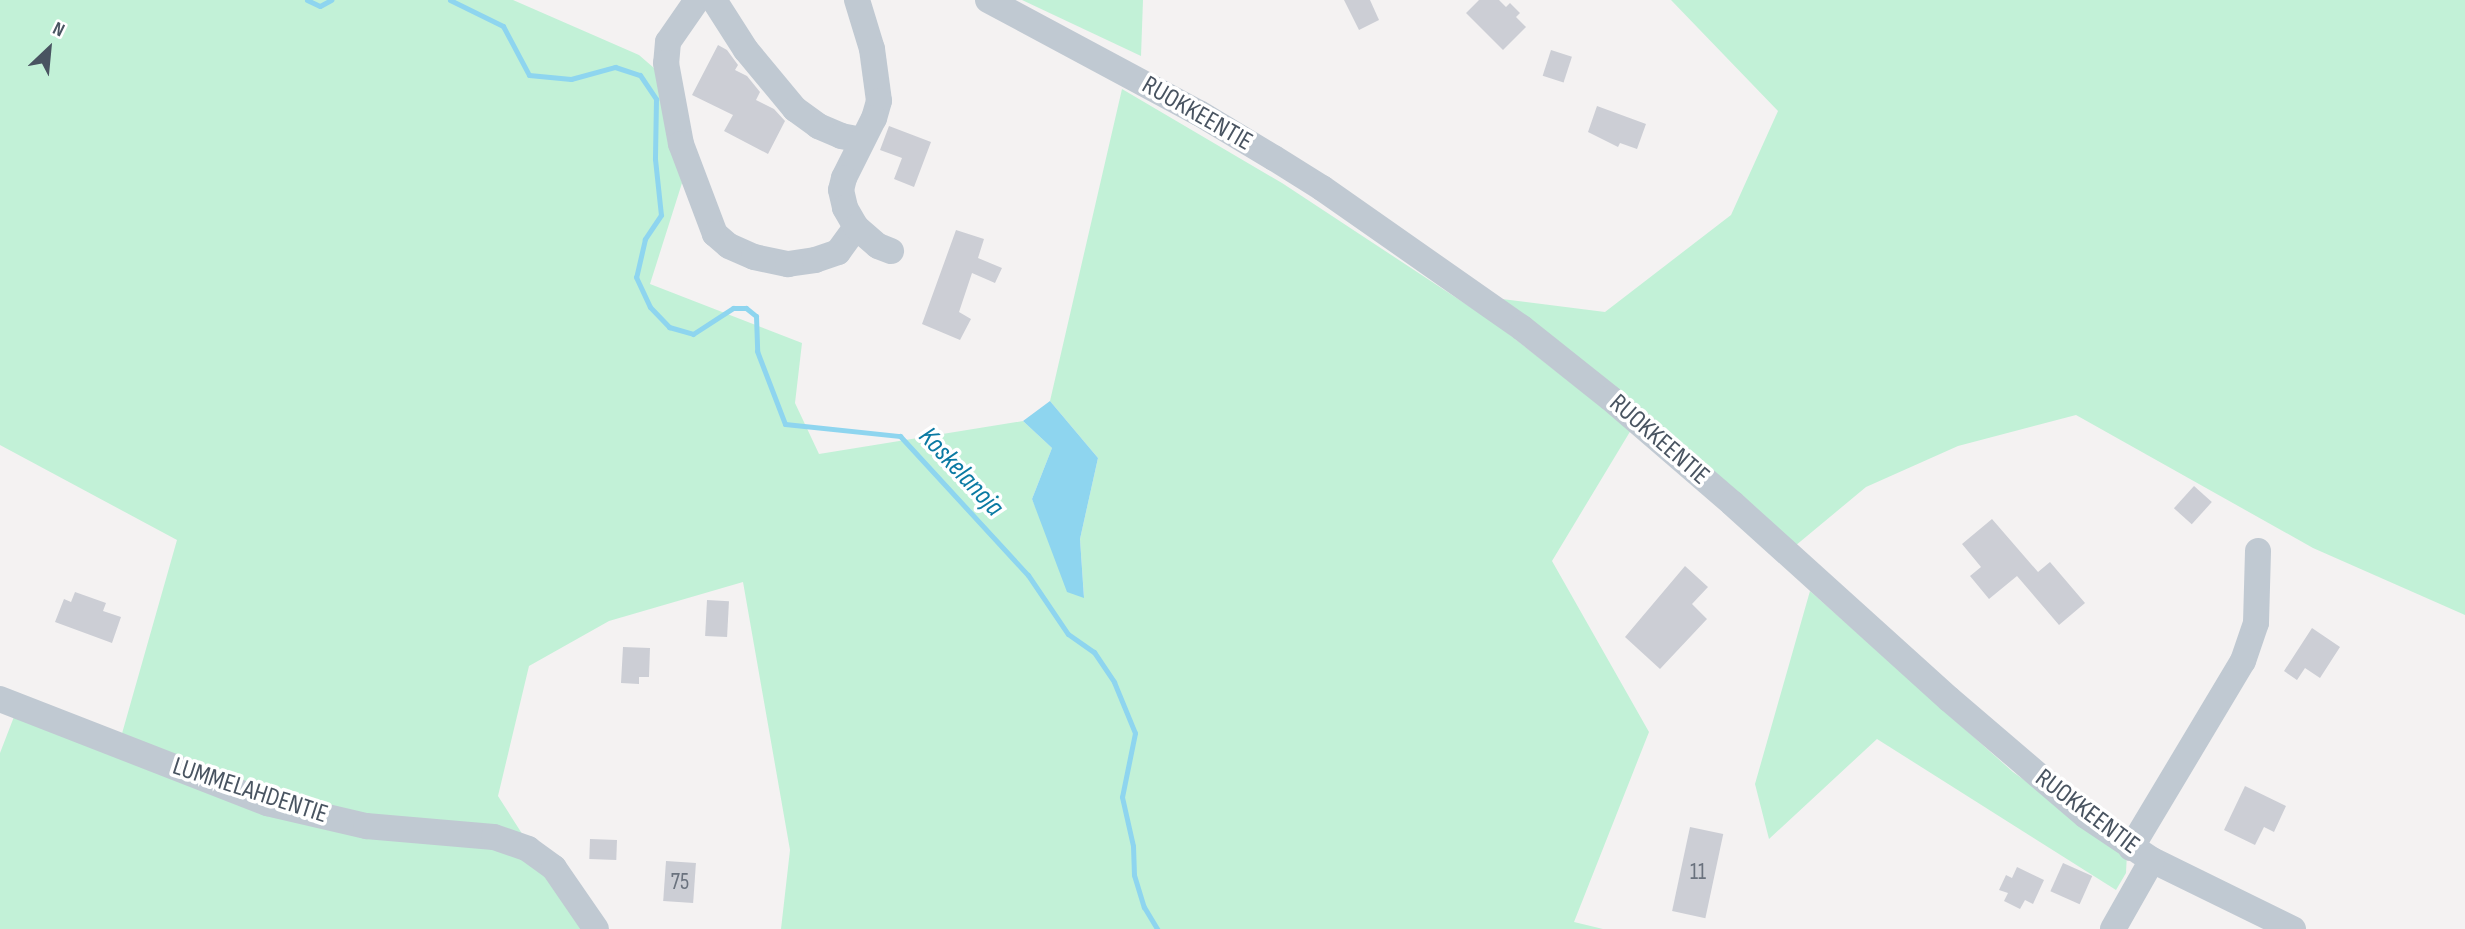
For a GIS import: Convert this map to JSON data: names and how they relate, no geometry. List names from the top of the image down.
{
  "streets": {
    "street": ["RUOKKEENTIE", "LUMMELAHDENTIE"]
  },
  "water": ["Koskelanoja"],
  "house_numbers": ["11", "75"],
  "north": "top right"
}
